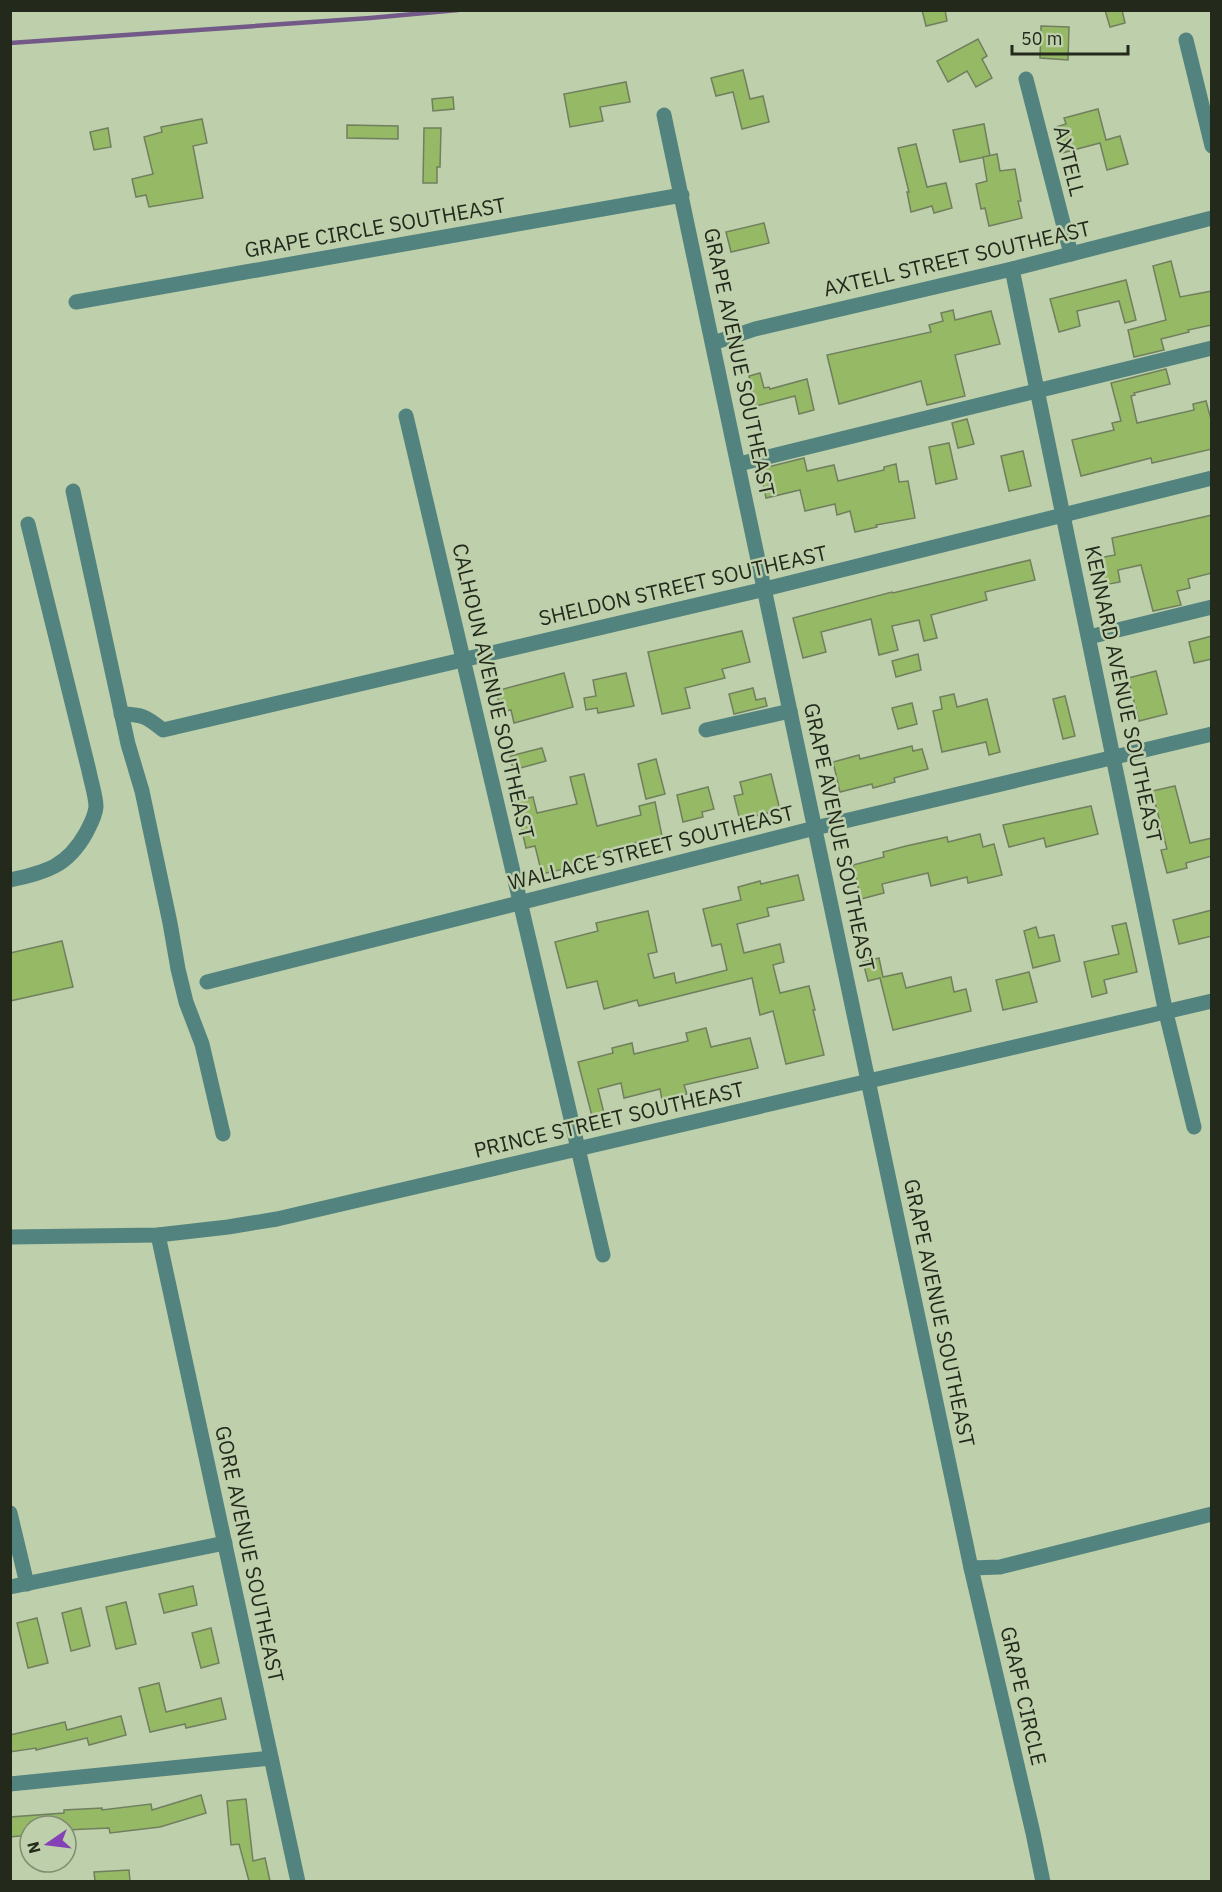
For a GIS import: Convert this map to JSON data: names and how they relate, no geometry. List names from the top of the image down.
{
  "streets": {
    "street": [
      "AXTELL",
      "GRAPE CIRCLE SOUTHEAST",
      "AXTELL STREET SOUTHEAST",
      "GRAPE AVENUE SOUTHEAST",
      "SHELDON STREET SOUTHEAST",
      "CALHOUN AVENUE SOUTHEAST",
      "KENNARD AVENUE SOUTHEAST",
      "WALLACE STREET SOUTHEAST",
      "PRINCE STREET SOUTHEAST",
      "GORE AVENUE SOUTHEAST",
      "GRAPE CIRCLE"
    ]
  },
  "crossings": [
    ["AXTELL", "AXTELL STREET SOUTHEAST"],
    ["GRAPE CIRCLE SOUTHEAST", "GRAPE AVENUE SOUTHEAST"],
    ["AXTELL STREET SOUTHEAST", "GRAPE AVENUE SOUTHEAST"],
    ["AXTELL STREET SOUTHEAST", "KENNARD AVENUE SOUTHEAST"],
    ["GRAPE AVENUE SOUTHEAST", "SHELDON STREET SOUTHEAST"],
    ["GRAPE AVENUE SOUTHEAST", "WALLACE STREET SOUTHEAST"],
    ["GRAPE AVENUE SOUTHEAST", "PRINCE STREET SOUTHEAST"],
    ["GRAPE AVENUE SOUTHEAST", "GRAPE CIRCLE"],
    ["SHELDON STREET SOUTHEAST", "CALHOUN AVENUE SOUTHEAST"],
    ["SHELDON STREET SOUTHEAST", "KENNARD AVENUE SOUTHEAST"],
    ["CALHOUN AVENUE SOUTHEAST", "WALLACE STREET SOUTHEAST"],
    ["CALHOUN AVENUE SOUTHEAST", "PRINCE STREET SOUTHEAST"],
    ["KENNARD AVENUE SOUTHEAST", "WALLACE STREET SOUTHEAST"],
    ["KENNARD AVENUE SOUTHEAST", "PRINCE STREET SOUTHEAST"],
    ["PRINCE STREET SOUTHEAST", "GORE AVENUE SOUTHEAST"]
  ],
  "scale_bar": "50 m",
  "north": "left"
}
